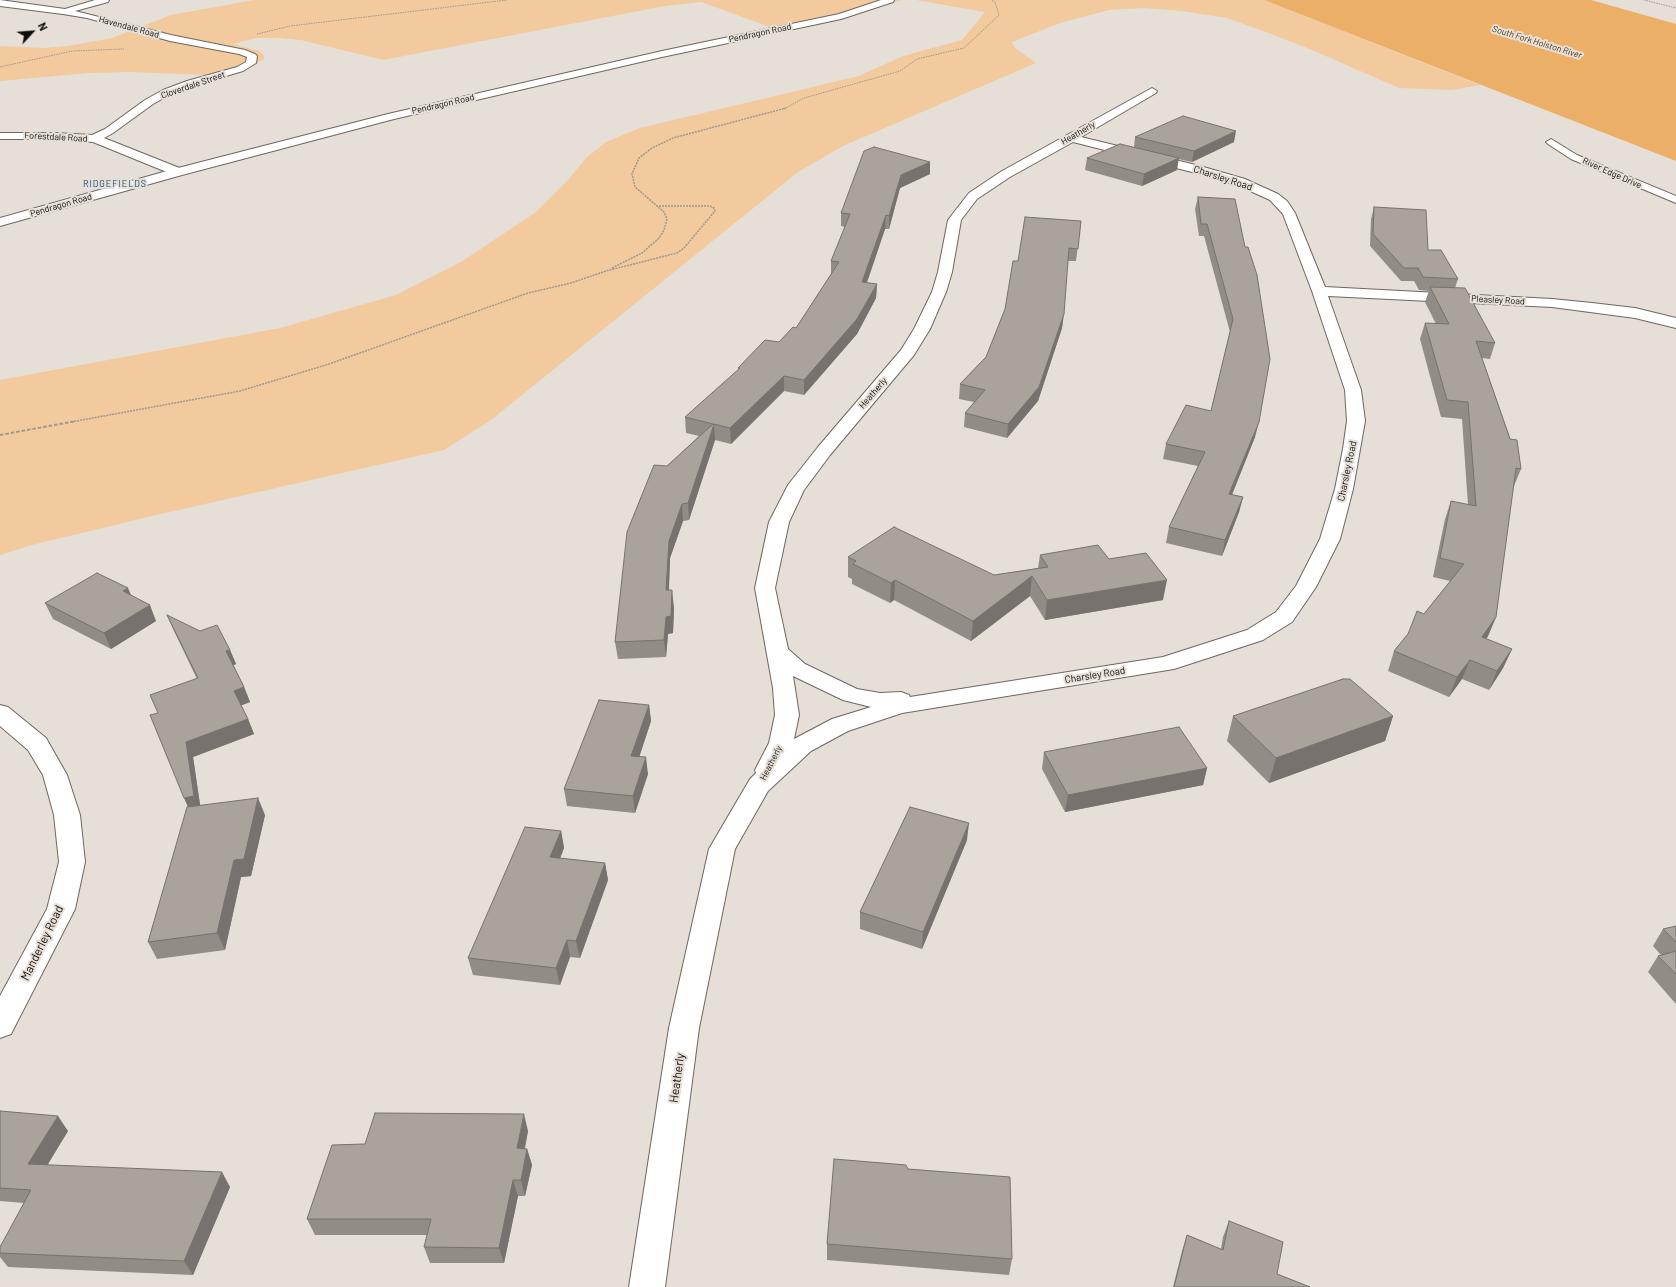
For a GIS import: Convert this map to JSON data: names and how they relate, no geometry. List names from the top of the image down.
{
  "streets": {
    "street": [
      "Havendale Road",
      "Pendragon Road",
      "Cloverdale Street",
      "Heatherly",
      "Forestdale Road",
      "Charsley Road",
      "Pleasley Road",
      "Manderley Road"
    ],
    "lane": ["River Edge Drive"]
  },
  "crossings": [
    ["Havendale Road", "Cloverdale Street"],
    ["Pendragon Road", "Forestdale Road"],
    ["Cloverdale Street", "Forestdale Road"],
    ["Heatherly", "Charsley Road"],
    ["Charsley Road", "Pleasley Road"]
  ],
  "districts": ["RIDGEFIELDS"],
  "water": ["South Fork Holston River"],
  "north": "top right"
}
